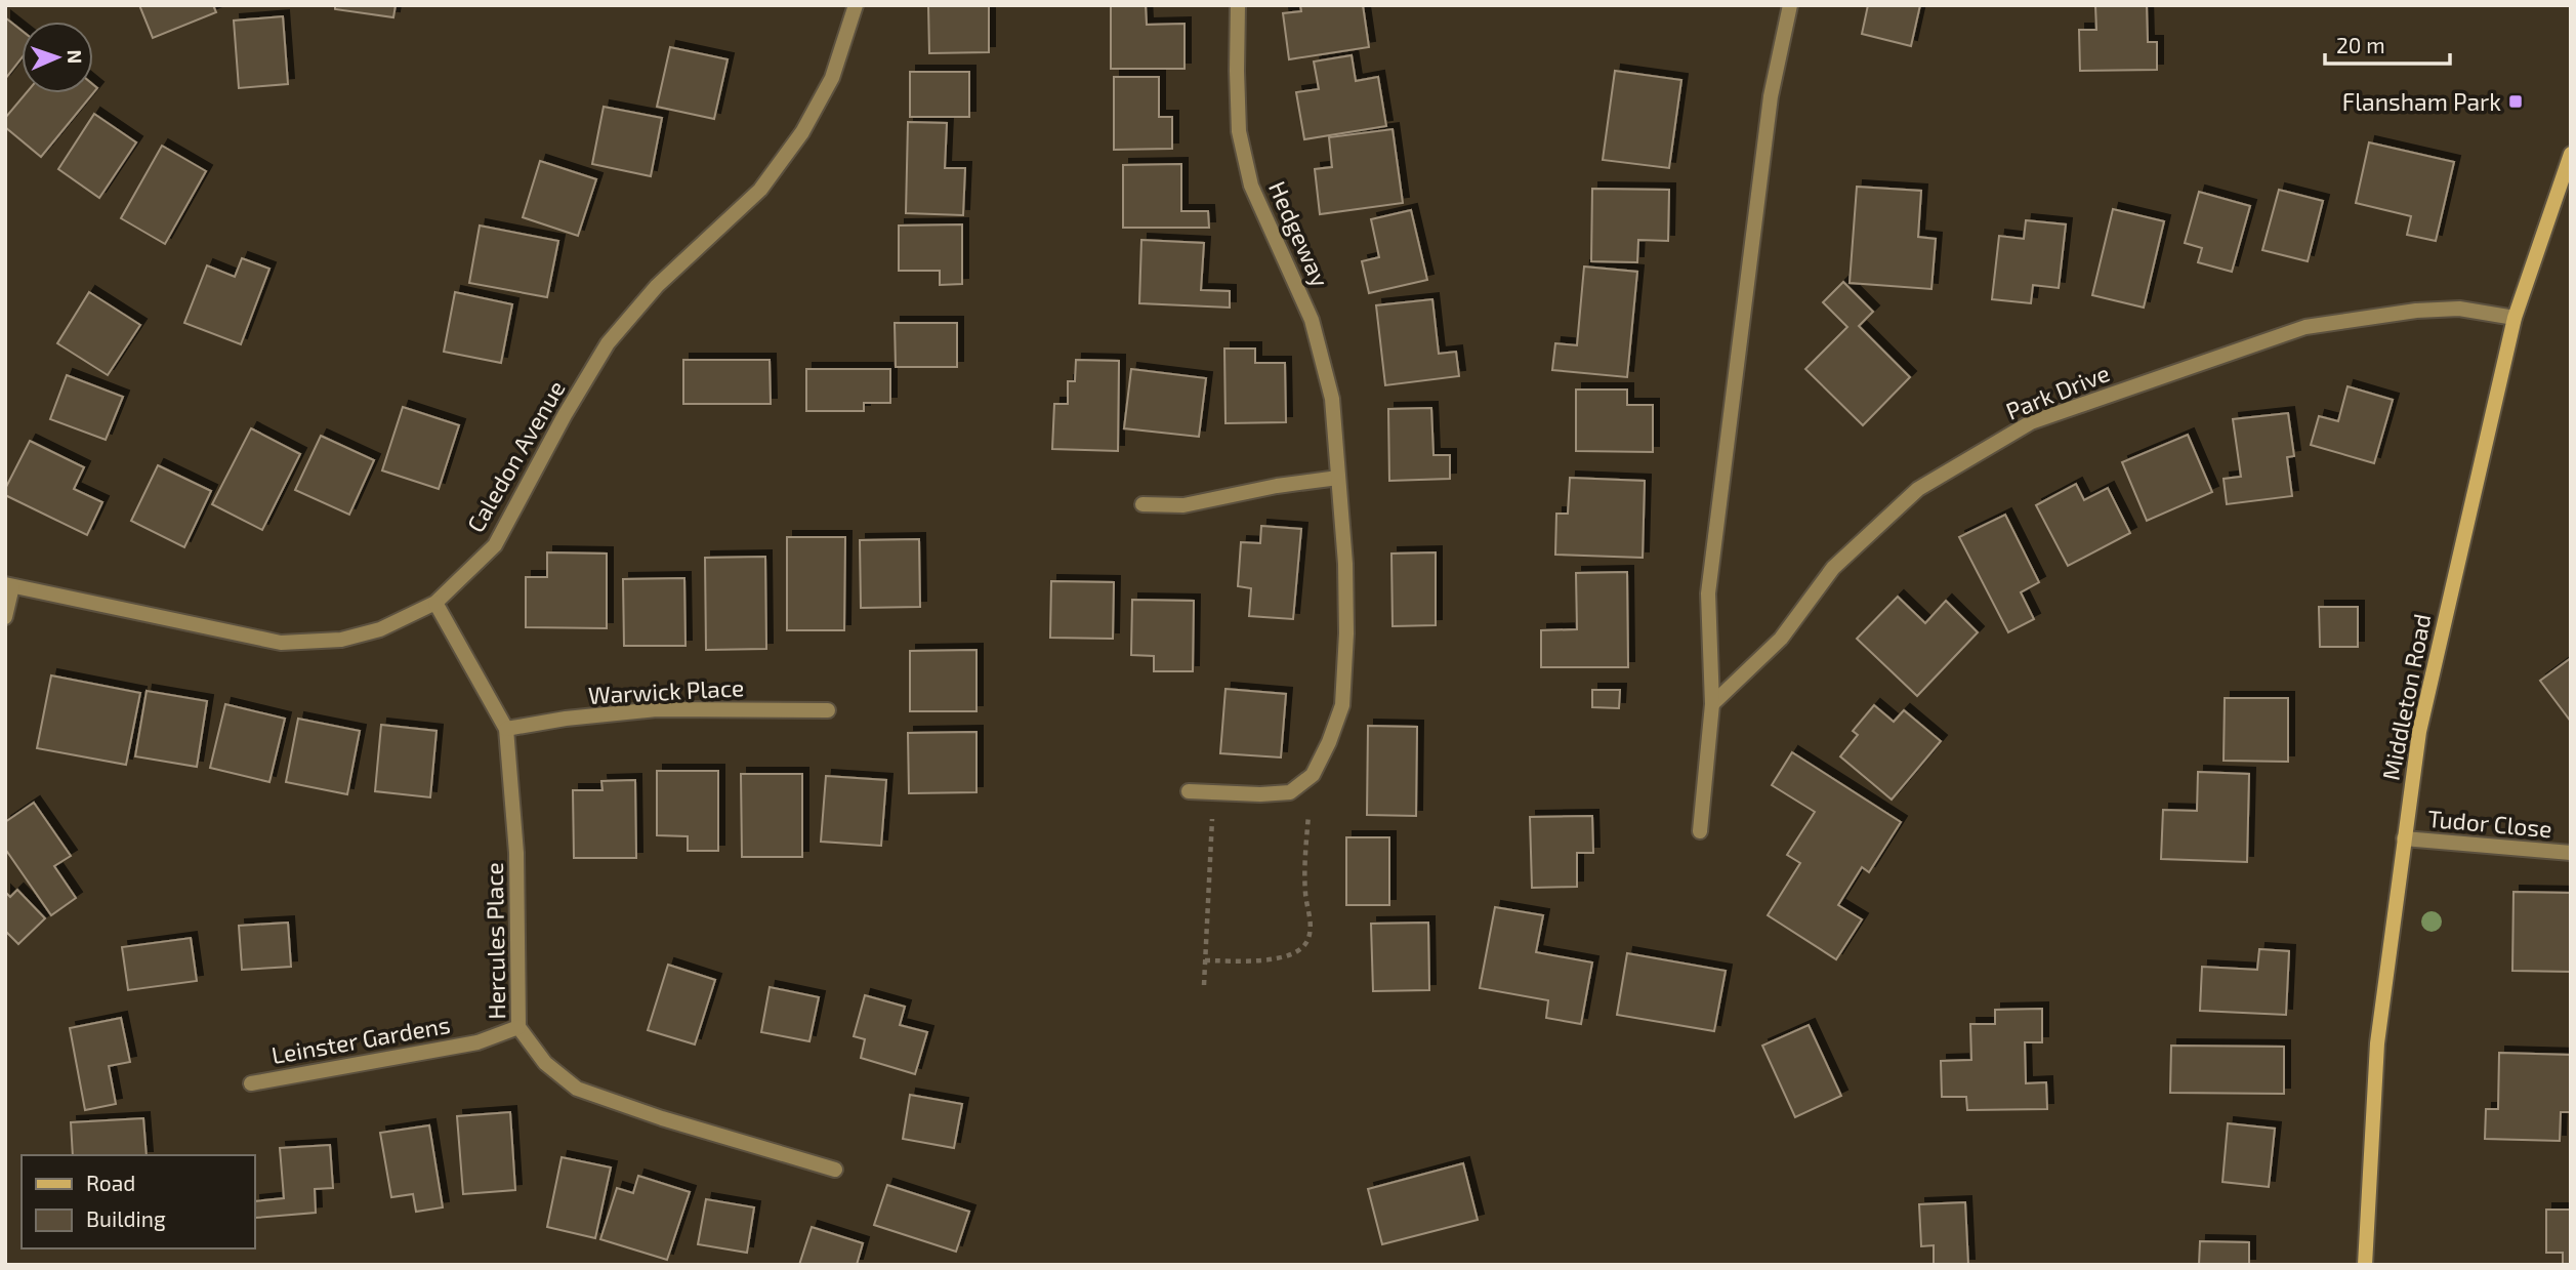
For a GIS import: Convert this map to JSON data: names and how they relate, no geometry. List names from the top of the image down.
{
  "streets": {
    "main road": ["Middleton Road"],
    "street": [
      "Hedgeway",
      "Park Drive",
      "Caledon Avenue",
      "Warwick Place",
      "Tudor Close",
      "Hercules Place",
      "Leinster Gardens"
    ]
  },
  "crossings": [
    ["Park Drive", "Middleton Road"],
    ["Caledon Avenue", "Hercules Place"],
    ["Warwick Place", "Hercules Place"],
    ["Middleton Road", "Tudor Close"],
    ["Hercules Place", "Leinster Gardens"]
  ],
  "places": {
    "transit": ["Flansham Park"]
  },
  "legend": ["Road", "Building"],
  "scale_bar": "20 m",
  "north": "right"
}
